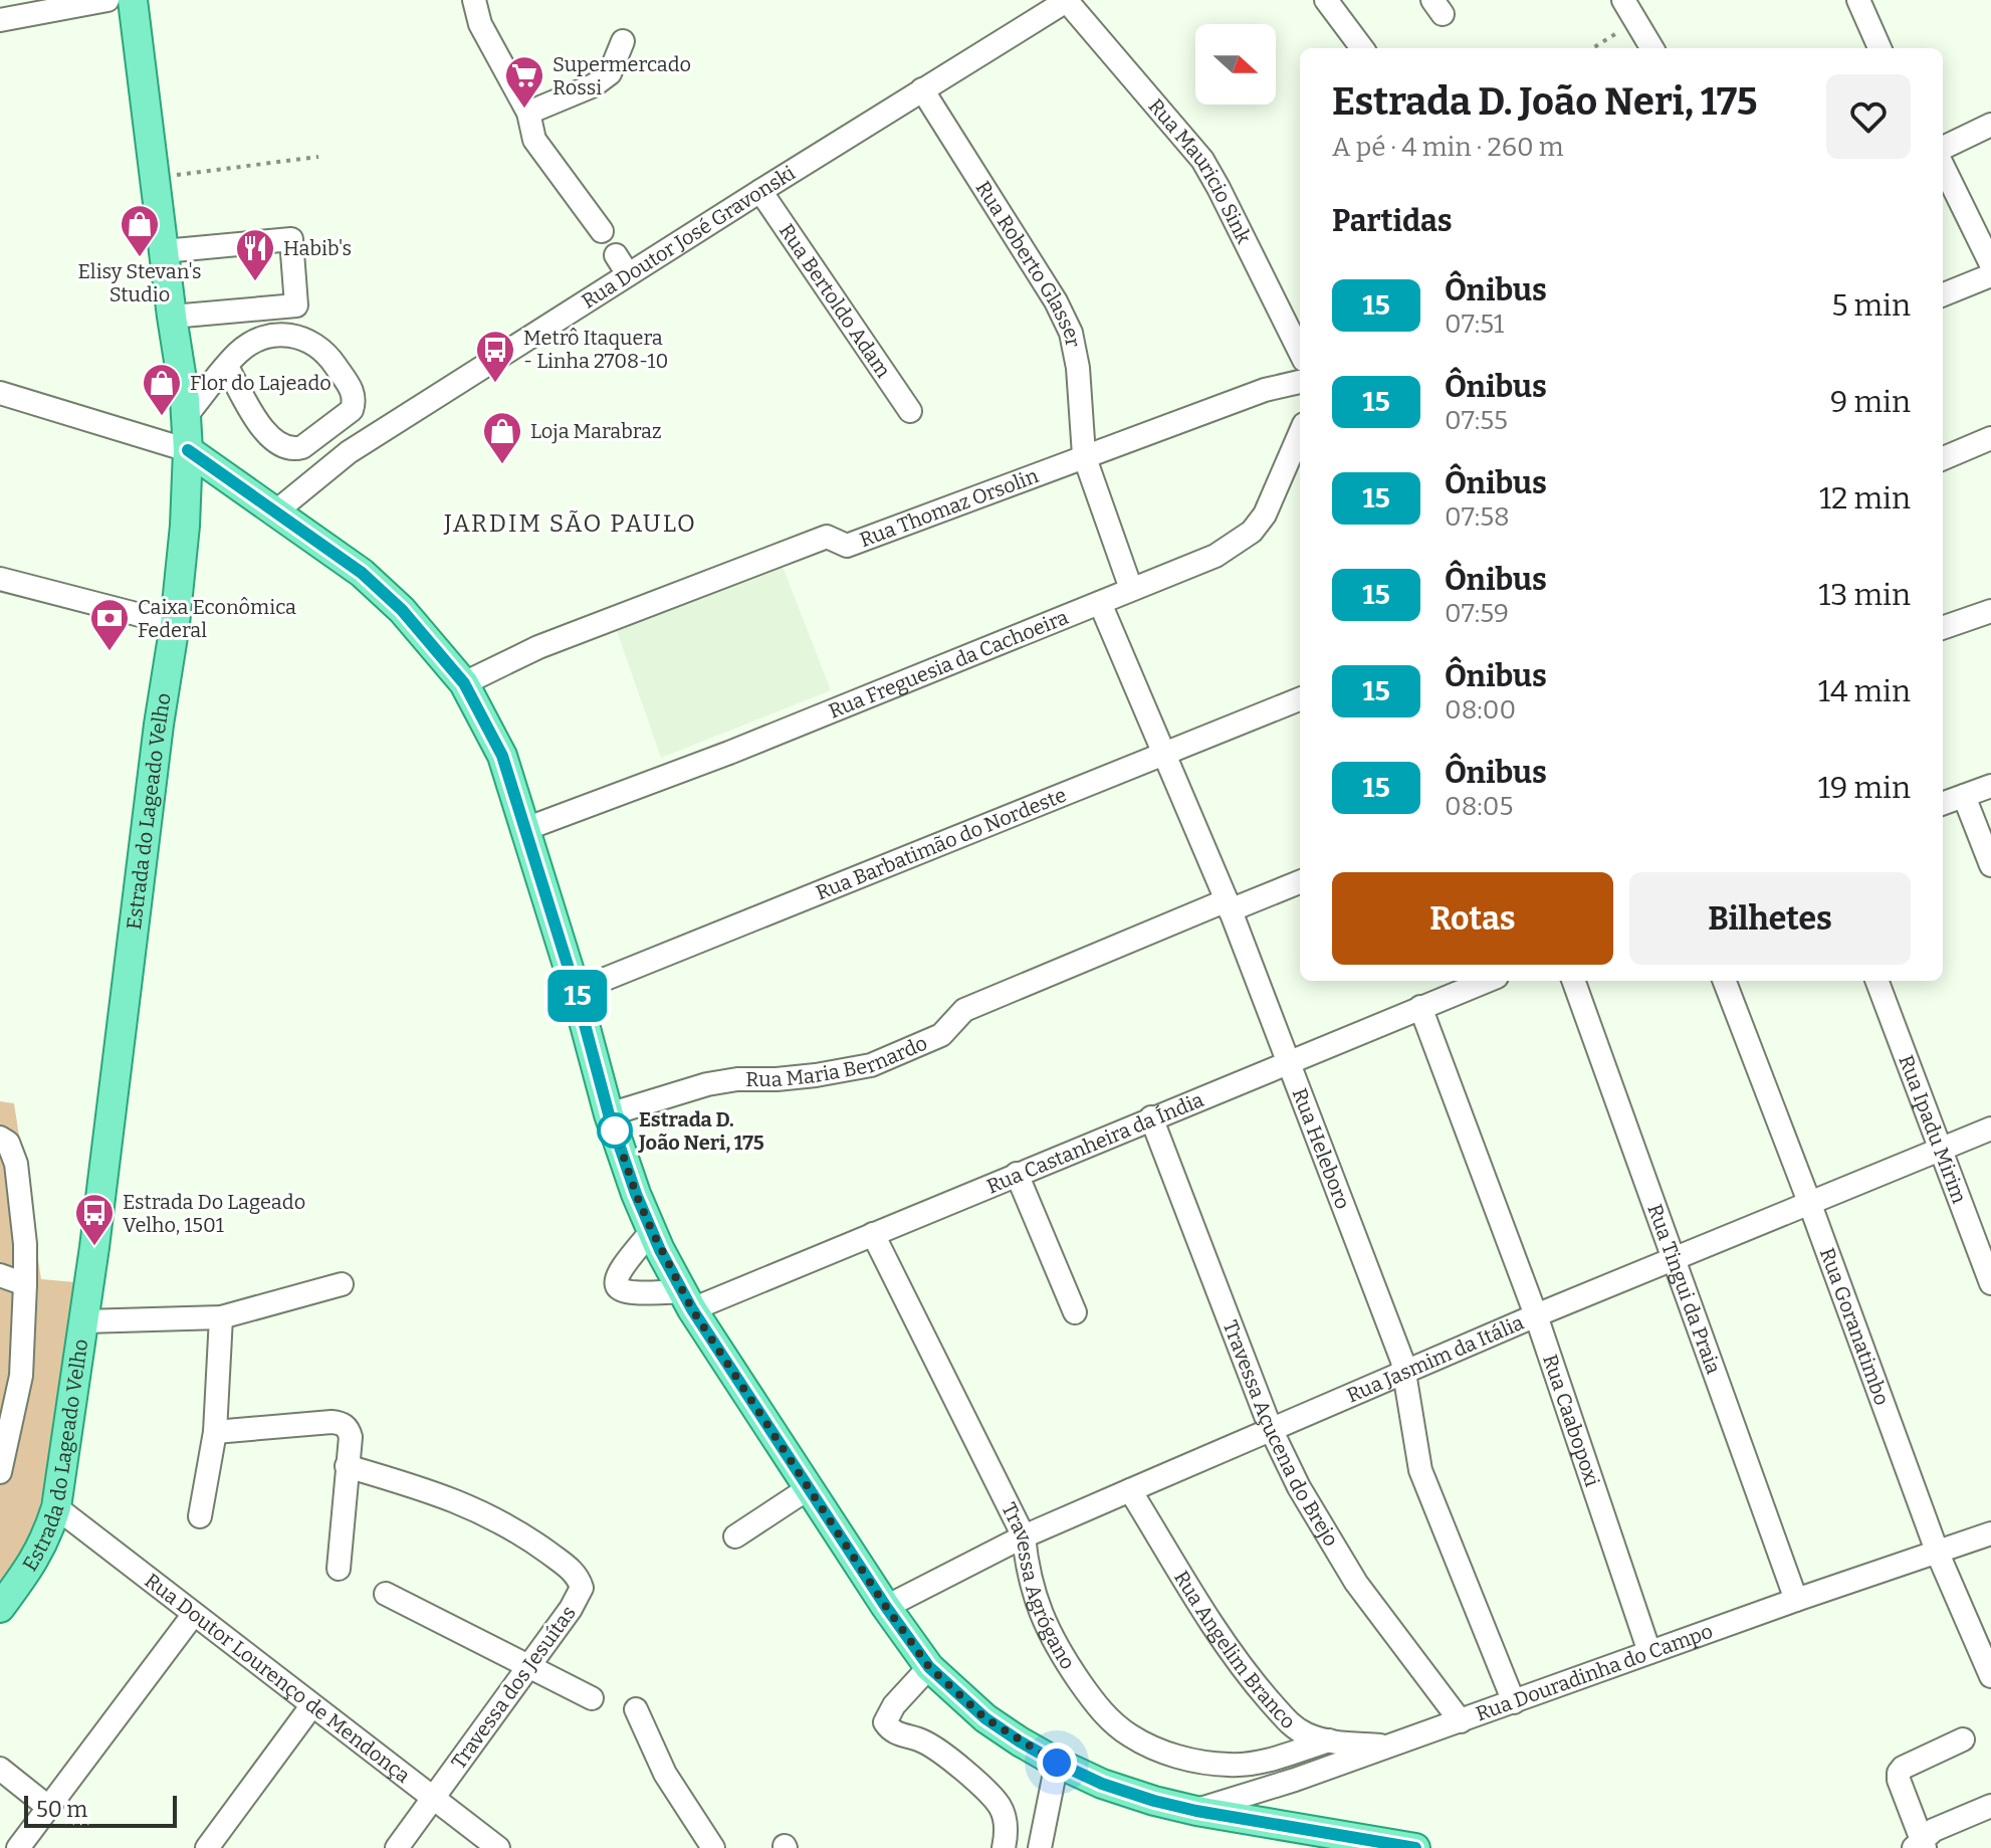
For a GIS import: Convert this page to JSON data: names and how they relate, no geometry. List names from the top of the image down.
{
  "streets": {
    "main road": ["Estrada do Lageado Velho"],
    "street": [
      "Rua Mauricio Sink",
      "Rua Doutor José Gravonski",
      "Rua Roberto Glasser",
      "Rua Bertoldo Adam",
      "Rua Thomaz Orsolin",
      "Rua Freguesia da Cachoeira",
      "Rua Barbatimão do Nordeste",
      "Rua Maria Bernardo",
      "Rua Ipadu Mirim",
      "Rua Castanheira da Índia",
      "Rua Heleboro",
      "Rua Tingui da Praia",
      "Rua Goranatimbo",
      "Rua Jasmim da Itália",
      "Rua Caabopoxi",
      "Travessa Açucena do Brejo",
      "Travessa Agrógano",
      "Rua Angelim Branco",
      "Rua Douradinha do Campo",
      "Rua Doutor Lourenço de Mendonça",
      "Travessa dos Jesuítas"
    ]
  },
  "crossings": [
    ["Rua Mauricio Sink", "Rua Doutor José Gravonski"],
    ["Rua Doutor José Gravonski", "Rua Roberto Glasser"],
    ["Rua Doutor José Gravonski", "Rua Bertoldo Adam"],
    ["Rua Roberto Glasser", "Rua Thomaz Orsolin"],
    ["Rua Roberto Glasser", "Rua Freguesia da Cachoeira"],
    ["Rua Freguesia da Cachoeira", "Rua Heleboro"],
    ["Estrada do Lageado Velho", "Rua Doutor Lourenço de Mendonça"],
    ["Rua Barbatimão do Nordeste", "Rua Heleboro"],
    ["Rua Maria Bernardo", "Rua Heleboro"],
    ["Rua Ipadu Mirim", "Rua Jasmim da Itália"],
    ["Rua Castanheira da Índia", "Rua Heleboro"],
    ["Rua Castanheira da Índia", "Rua Caabopoxi"],
    ["Rua Castanheira da Índia", "Travessa Açucena do Brejo"],
    ["Rua Castanheira da Índia", "Travessa Agrógano"],
    ["Rua Heleboro", "Rua Jasmim da Itália"],
    ["Rua Heleboro", "Rua Douradinha do Campo"],
    ["Rua Tingui da Praia", "Rua Jasmim da Itália"],
    ["Rua Tingui da Praia", "Rua Douradinha do Campo"],
    ["Rua Goranatimbo", "Rua Jasmim da Itália"],
    ["Rua Goranatimbo", "Rua Douradinha do Campo"],
    ["Rua Jasmim da Itália", "Rua Caabopoxi"],
    ["Rua Jasmim da Itália", "Travessa Açucena do Brejo"],
    ["Rua Jasmim da Itália", "Travessa Agrógano"],
    ["Rua Jasmim da Itália", "Rua Angelim Branco"],
    ["Rua Caabopoxi", "Rua Douradinha do Campo"],
    ["Travessa Açucena do Brejo", "Rua Douradinha do Campo"],
    ["Travessa Agrógano", "Rua Angelim Branco"],
    ["Rua Angelim Branco", "Rua Douradinha do Campo"],
    ["Rua Doutor Lourenço de Mendonça", "Travessa dos Jesuítas"]
  ],
  "districts": ["JARDIM SÃO PAULO"],
  "places": {
    "supermarket": ["Supermercado Rossi"],
    "shop": ["Elisy Stevan's Studio", "Flor do Lajeado", "Loja Marabraz"],
    "restaurant": ["Habib's"],
    "bus stop": ["Metrô Itaquera - Linha 2708-10", "Estrada Do Lageado Velho, 1501"],
    "bank": ["Caixa Econômica Federal"],
    "other": ["Estrada D. João Neri, 175"]
  },
  "lines": ["bus line 15"],
  "scale_bar": "50 m",
  "north": "right",
  "page": {
    "on_map": "15",
    "heading": [
      ["Estrada D. João Neri, 175", "A pé · 4 min · 260 m"],
      "Partidas"
    ],
    "list": [
      {
        "mark": "15",
        "name": "Ônibus",
        "note": "07:51",
        "value": "5 min"
      },
      {
        "mark": "15",
        "name": "Ônibus",
        "note": "07:55",
        "value": "9 min"
      },
      {
        "mark": "15",
        "name": "Ônibus",
        "note": "07:58",
        "value": "12 min"
      },
      {
        "mark": "15",
        "name": "Ônibus",
        "note": "07:59",
        "value": "13 min"
      },
      {
        "mark": "15",
        "name": "Ônibus",
        "note": "08:00",
        "value": "14 min"
      },
      {
        "mark": "15",
        "name": "Ônibus",
        "note": "08:05",
        "value": "19 min"
      }
    ],
    "buttons": ["Rotas", "Bilhetes"],
    "scale": "50 m"
  }
}
